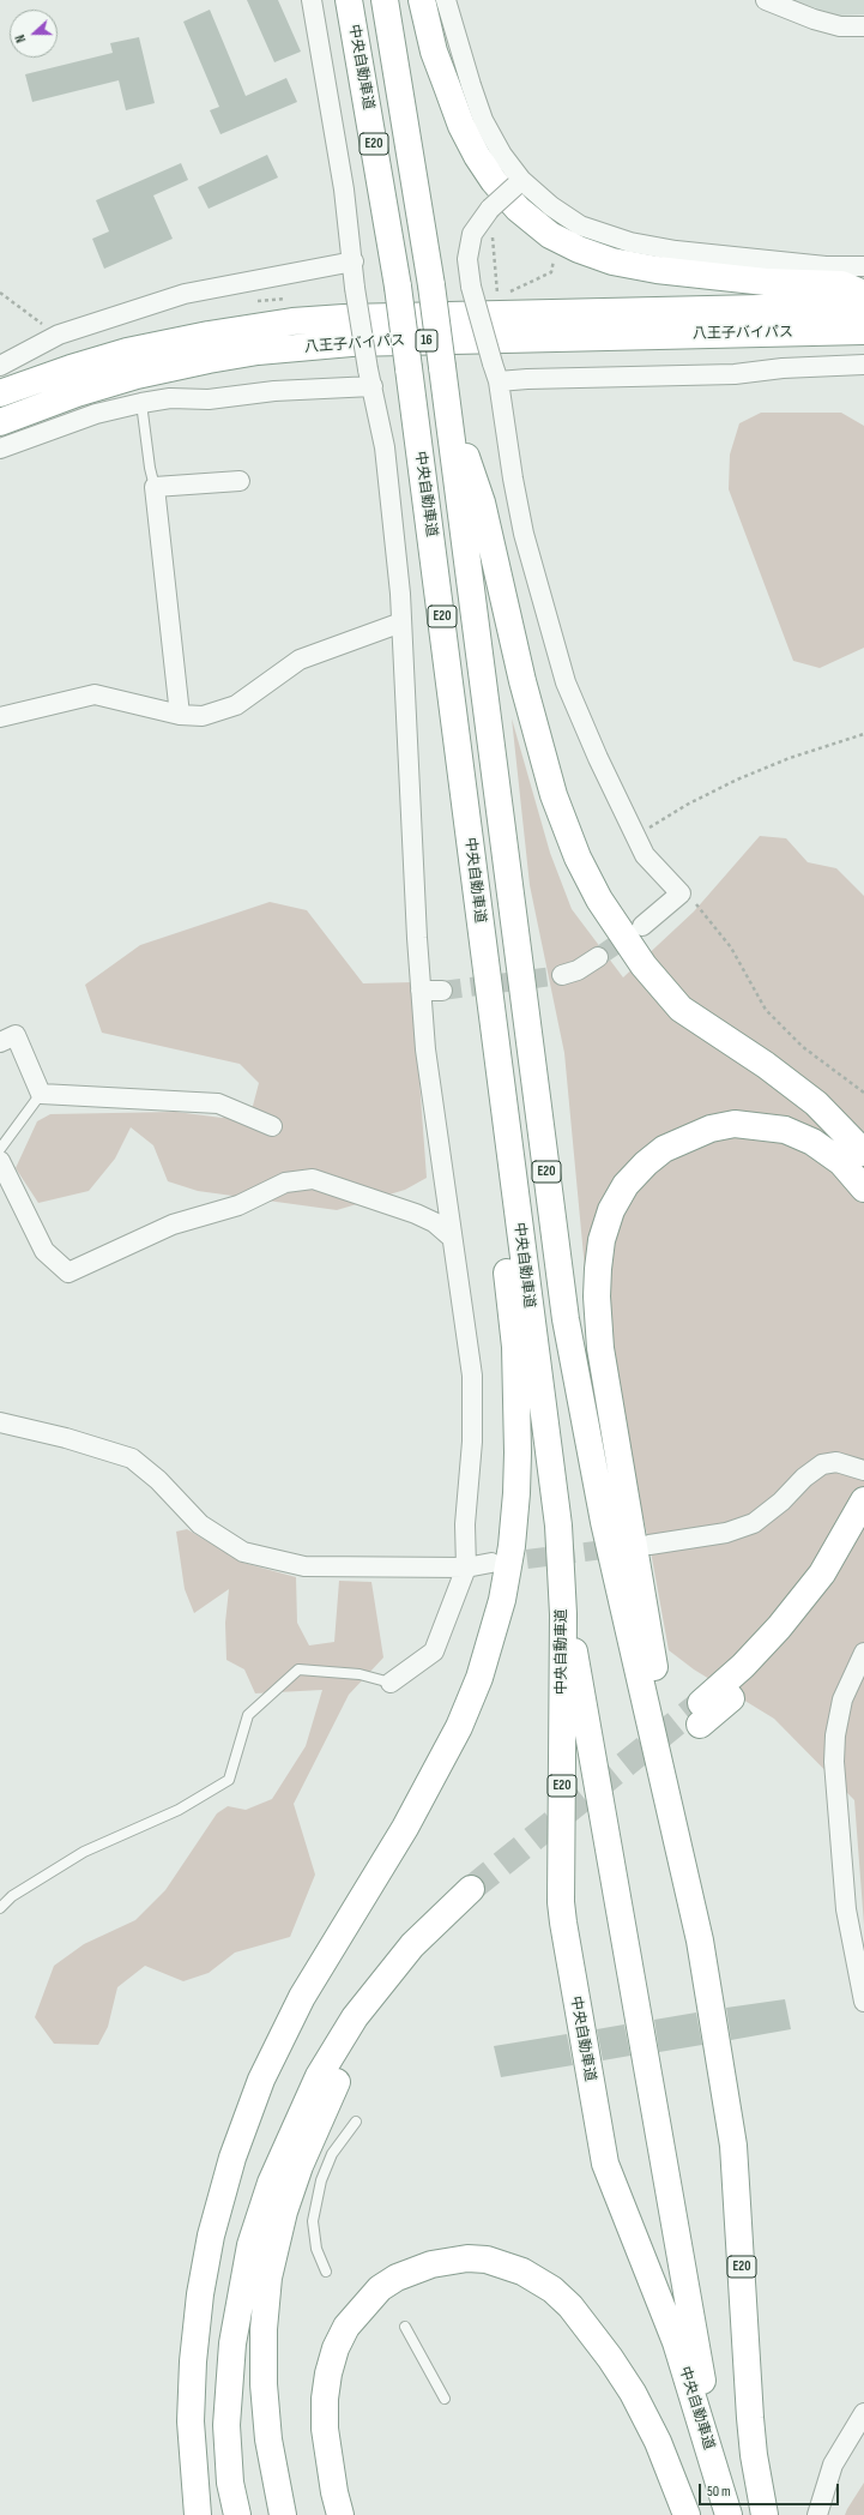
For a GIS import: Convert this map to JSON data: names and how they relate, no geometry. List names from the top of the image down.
{
  "streets": {
    "highway": [
      "中央自動車道",
      "E20",
      "八王子バイパス",
      "16"
    ]
  },
  "scale_bar": "50 m",
  "north": "left"
}
